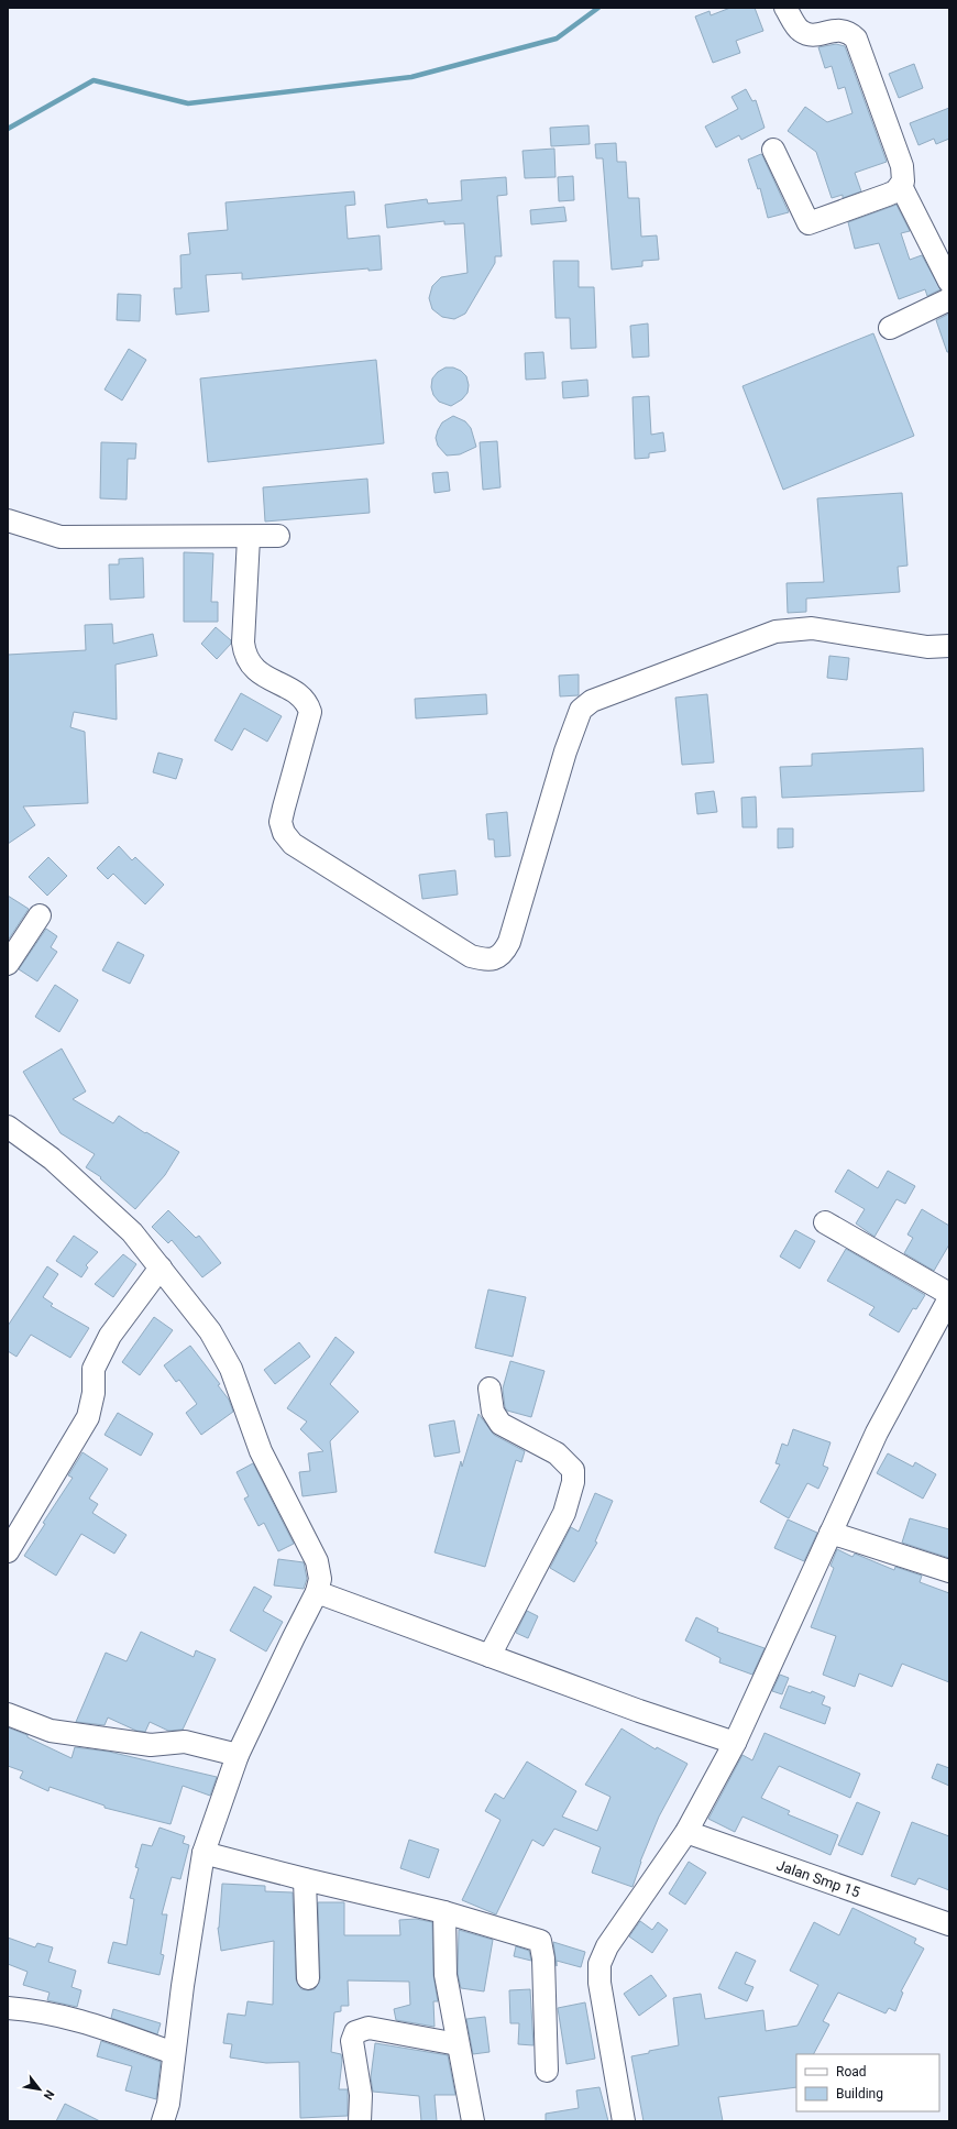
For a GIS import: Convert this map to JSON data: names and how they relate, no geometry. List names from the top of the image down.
{
  "streets": {
    "street": ["Jalan Smp 15"]
  },
  "legend": ["Road", "Building"],
  "north": "bottom right"
}
